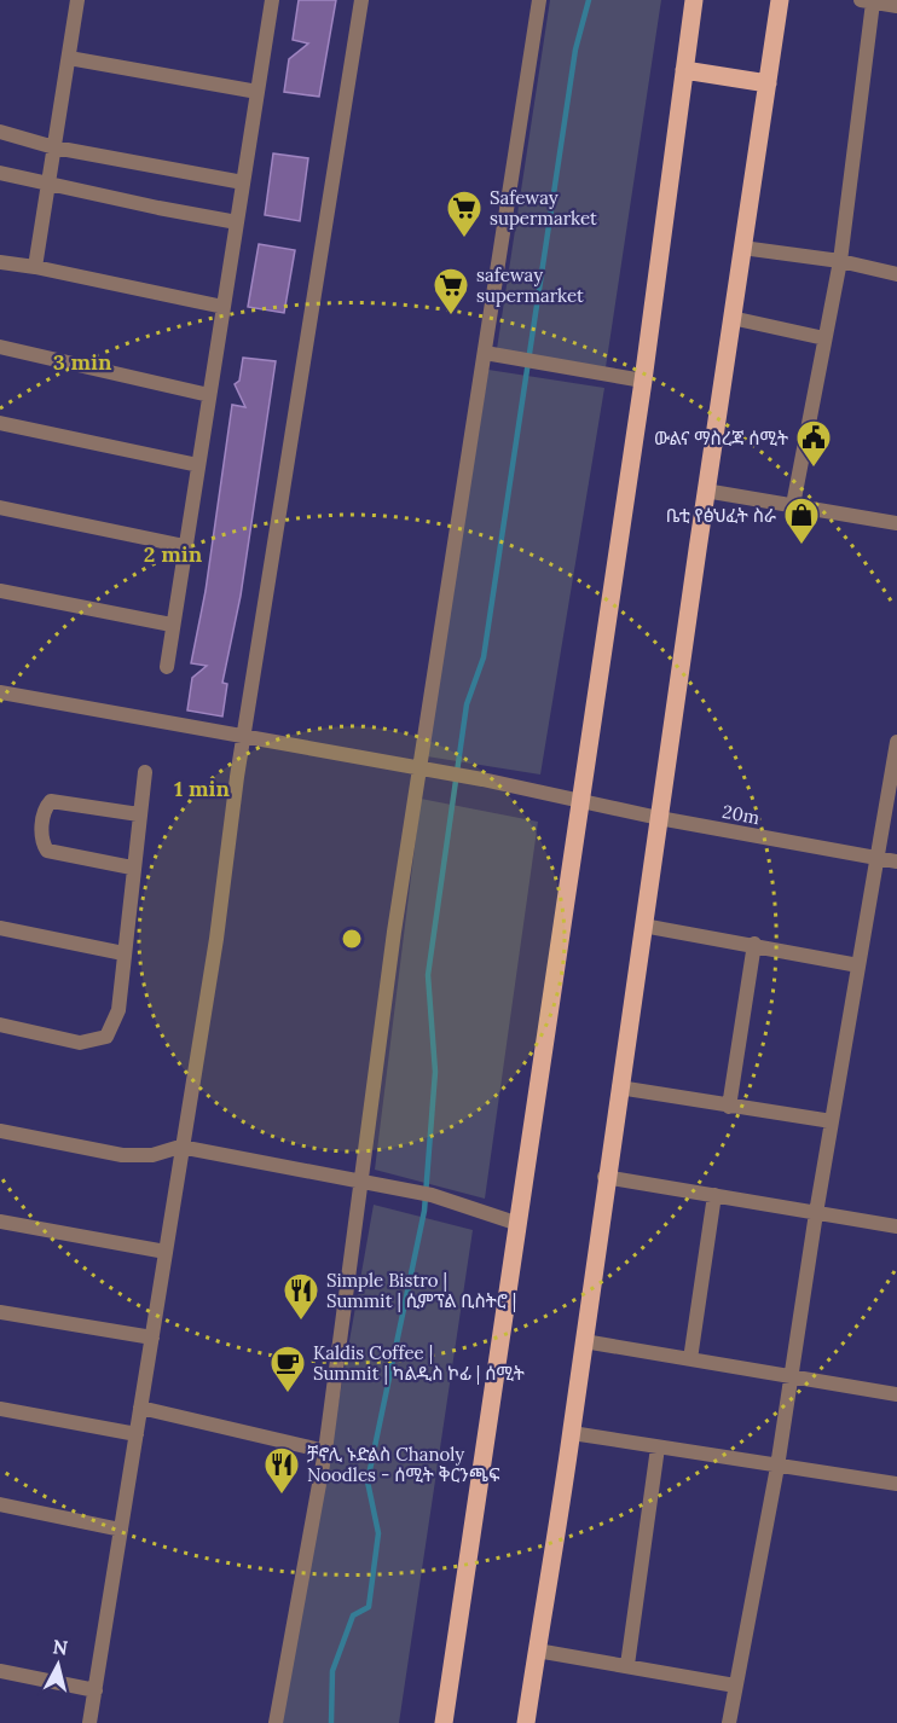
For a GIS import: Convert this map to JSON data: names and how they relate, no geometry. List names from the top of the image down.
{
  "streets": {
    "street": ["20m"]
  },
  "places": {
    "supermarket": ["Safeway supermarket", "safeway supermarket"],
    "public building": ["ውልና ማስረጃ ሰሚት"],
    "shop": ["ቤቲ የፅህፈት ስራ"],
    "restaurant": ["Simple Bistro | Summit | ሲምፕል ቢስትሮ |", "ቻኖሊ ኑድልስ Chanoly Noodles - ሰሚት ቅርንጫፍ"],
    "cafe": ["Kaldis Coffee | Summit | ካልዲስ ኮፊ | ሰሚት"]
  },
  "north": "top",
  "rings": ["3 min", "2 min", "1 min"]
}
